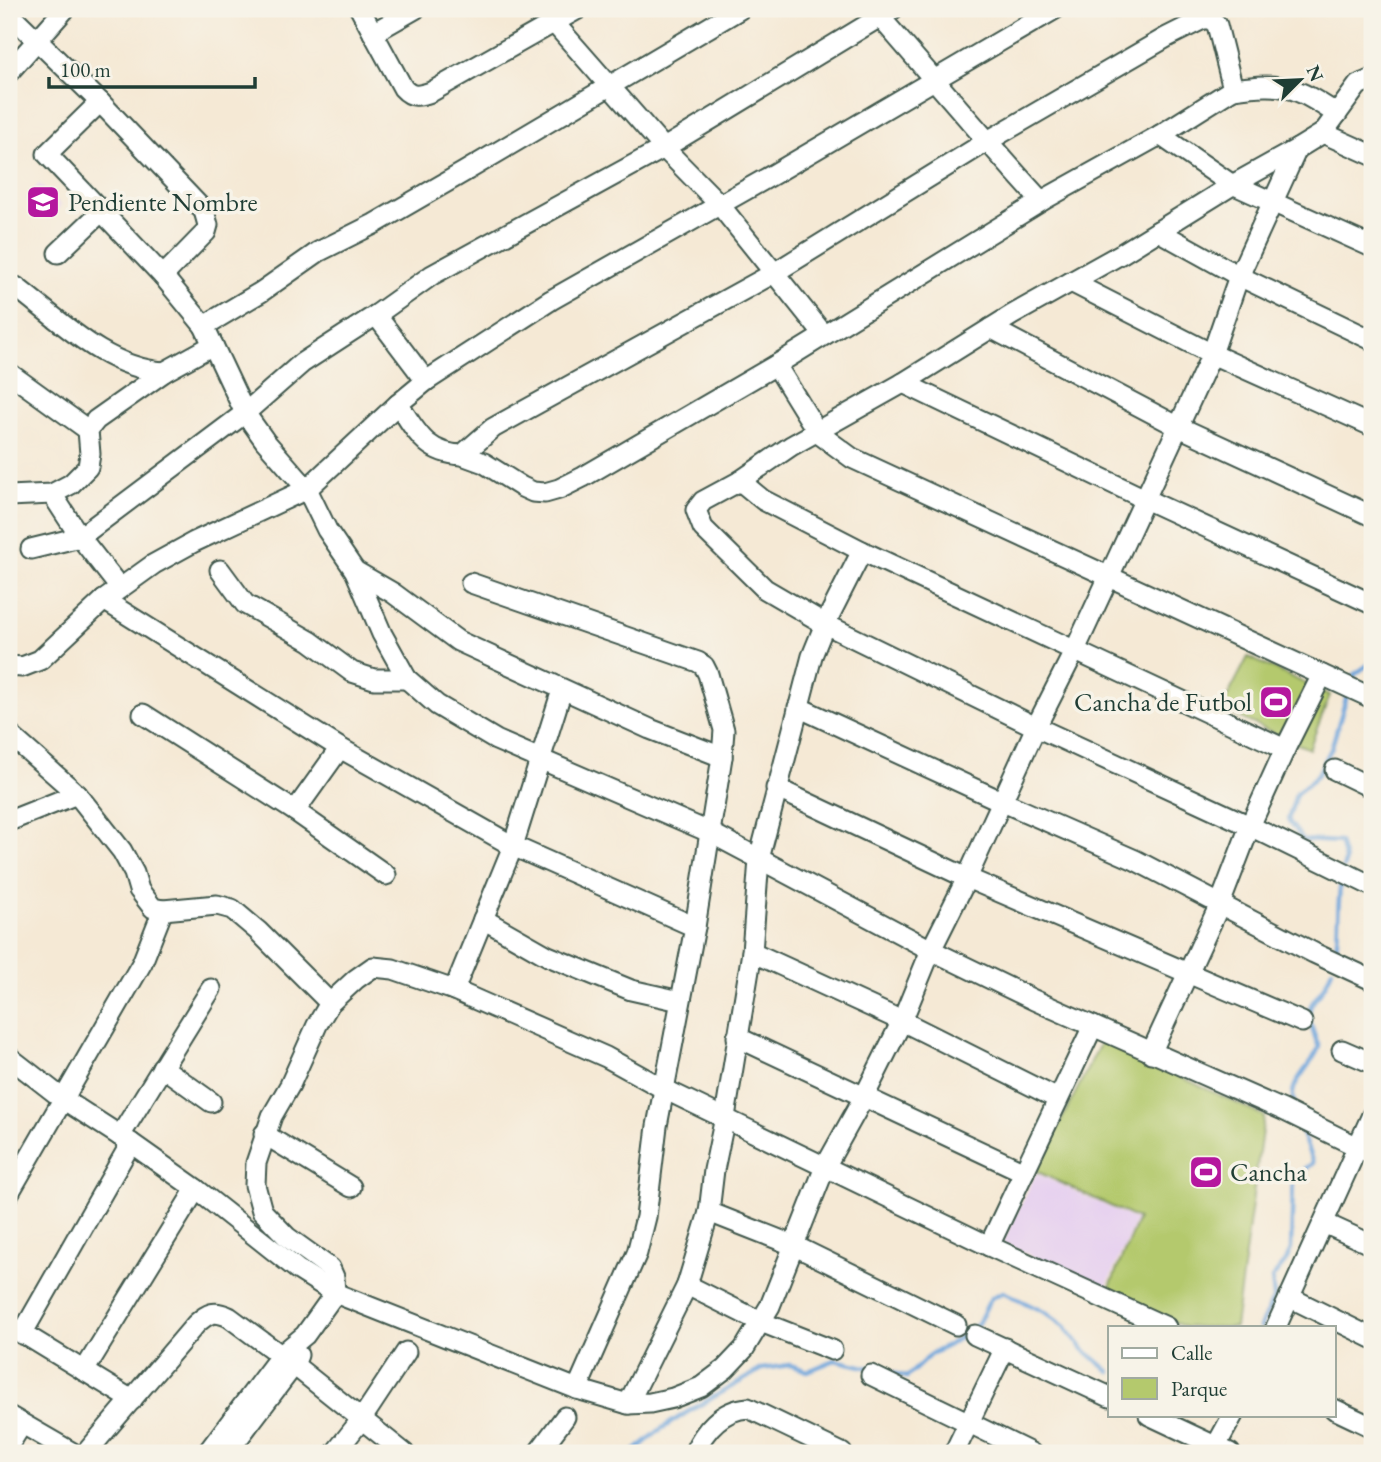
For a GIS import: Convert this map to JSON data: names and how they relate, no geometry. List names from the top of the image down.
{
  "places": {
    "school or university": ["Pendiente Nombre"],
    "sports": ["Cancha de Futbol", "Cancha"]
  },
  "legend": ["Calle", "Parque"],
  "scale_bar": "100 m",
  "north": "top right"
}
